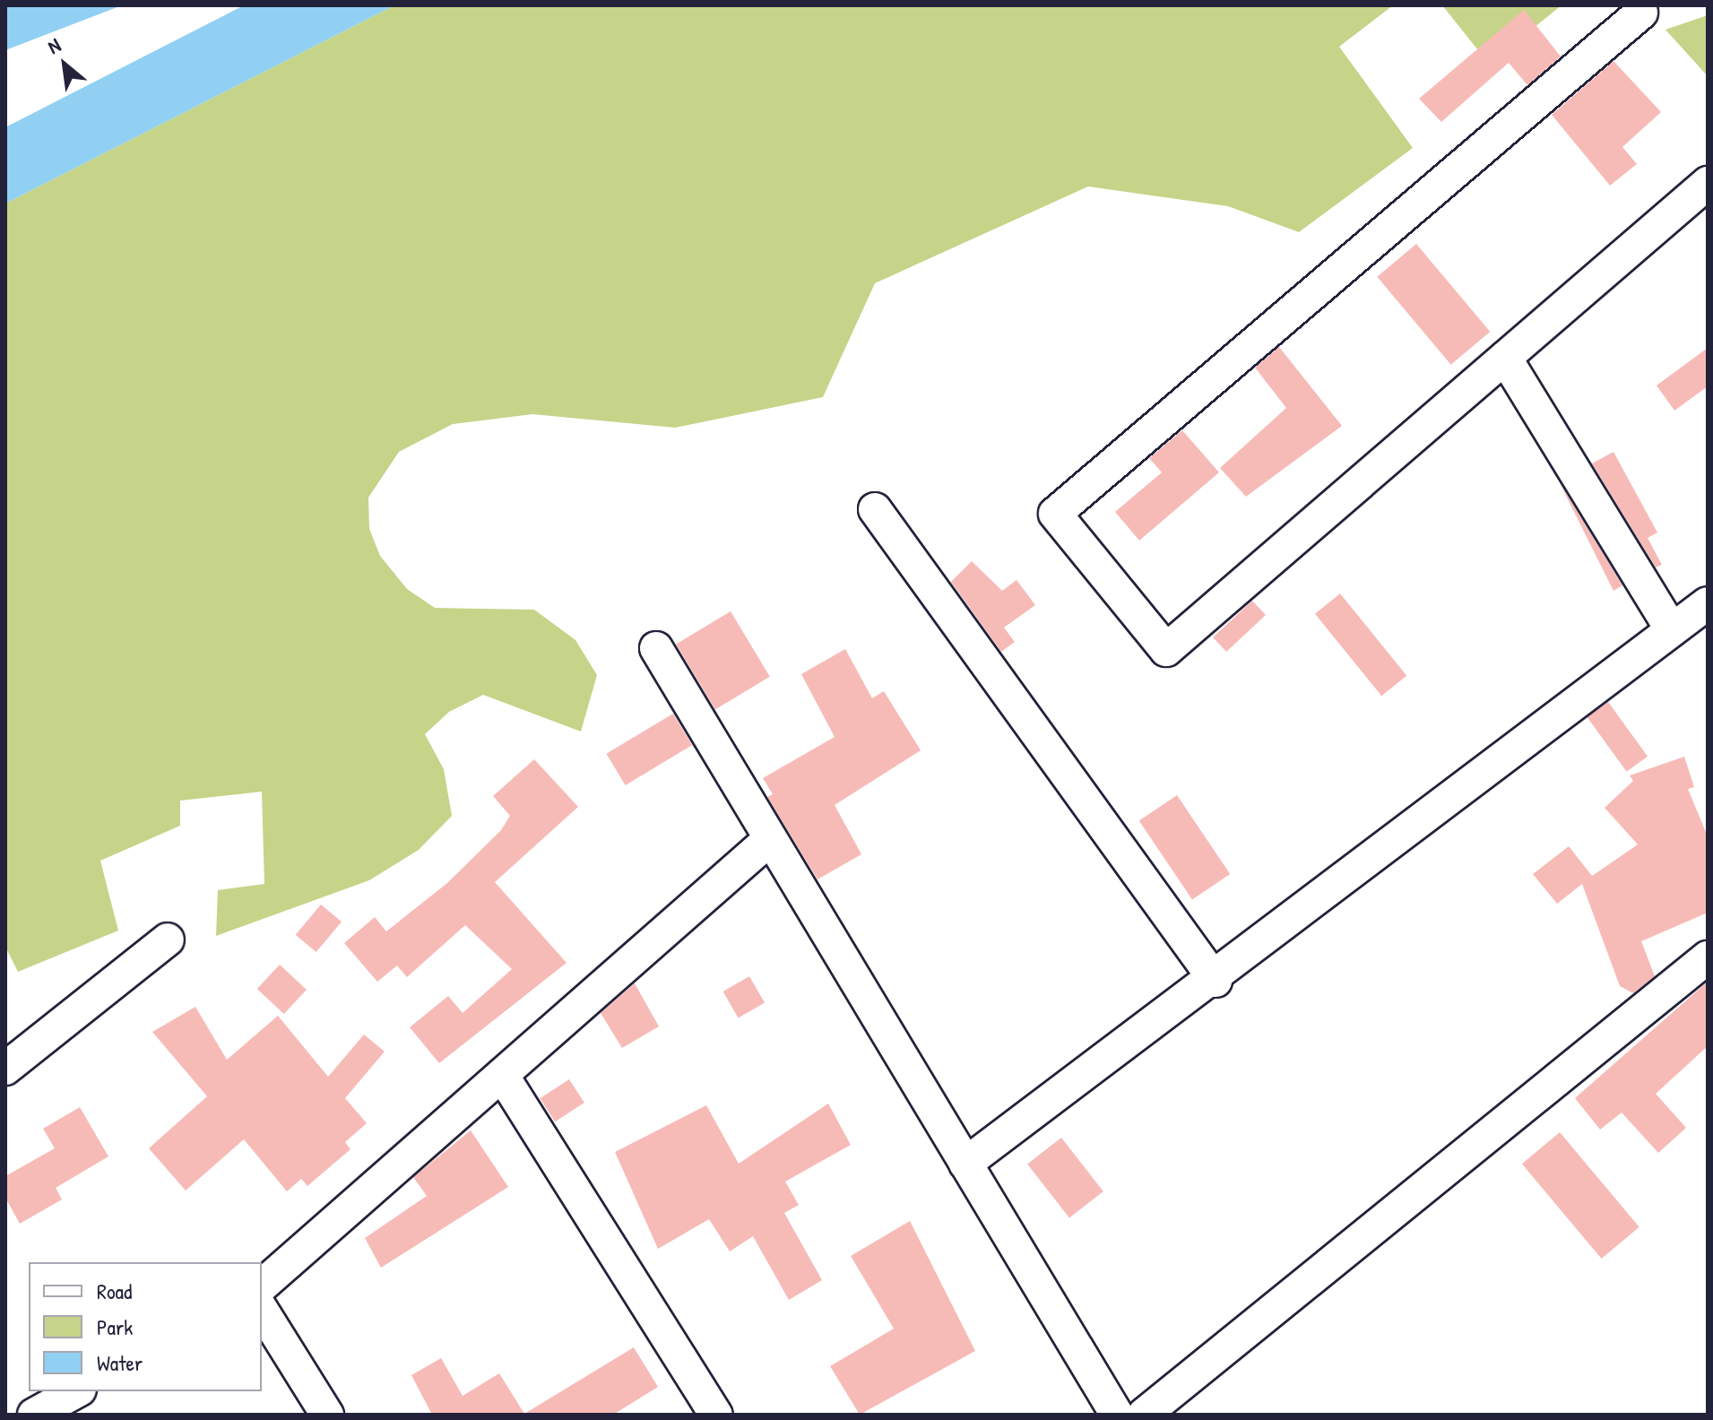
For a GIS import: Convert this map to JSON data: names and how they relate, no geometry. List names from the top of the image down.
{
  "legend": ["Road", "Park", "Water"],
  "north": "top left"
}
